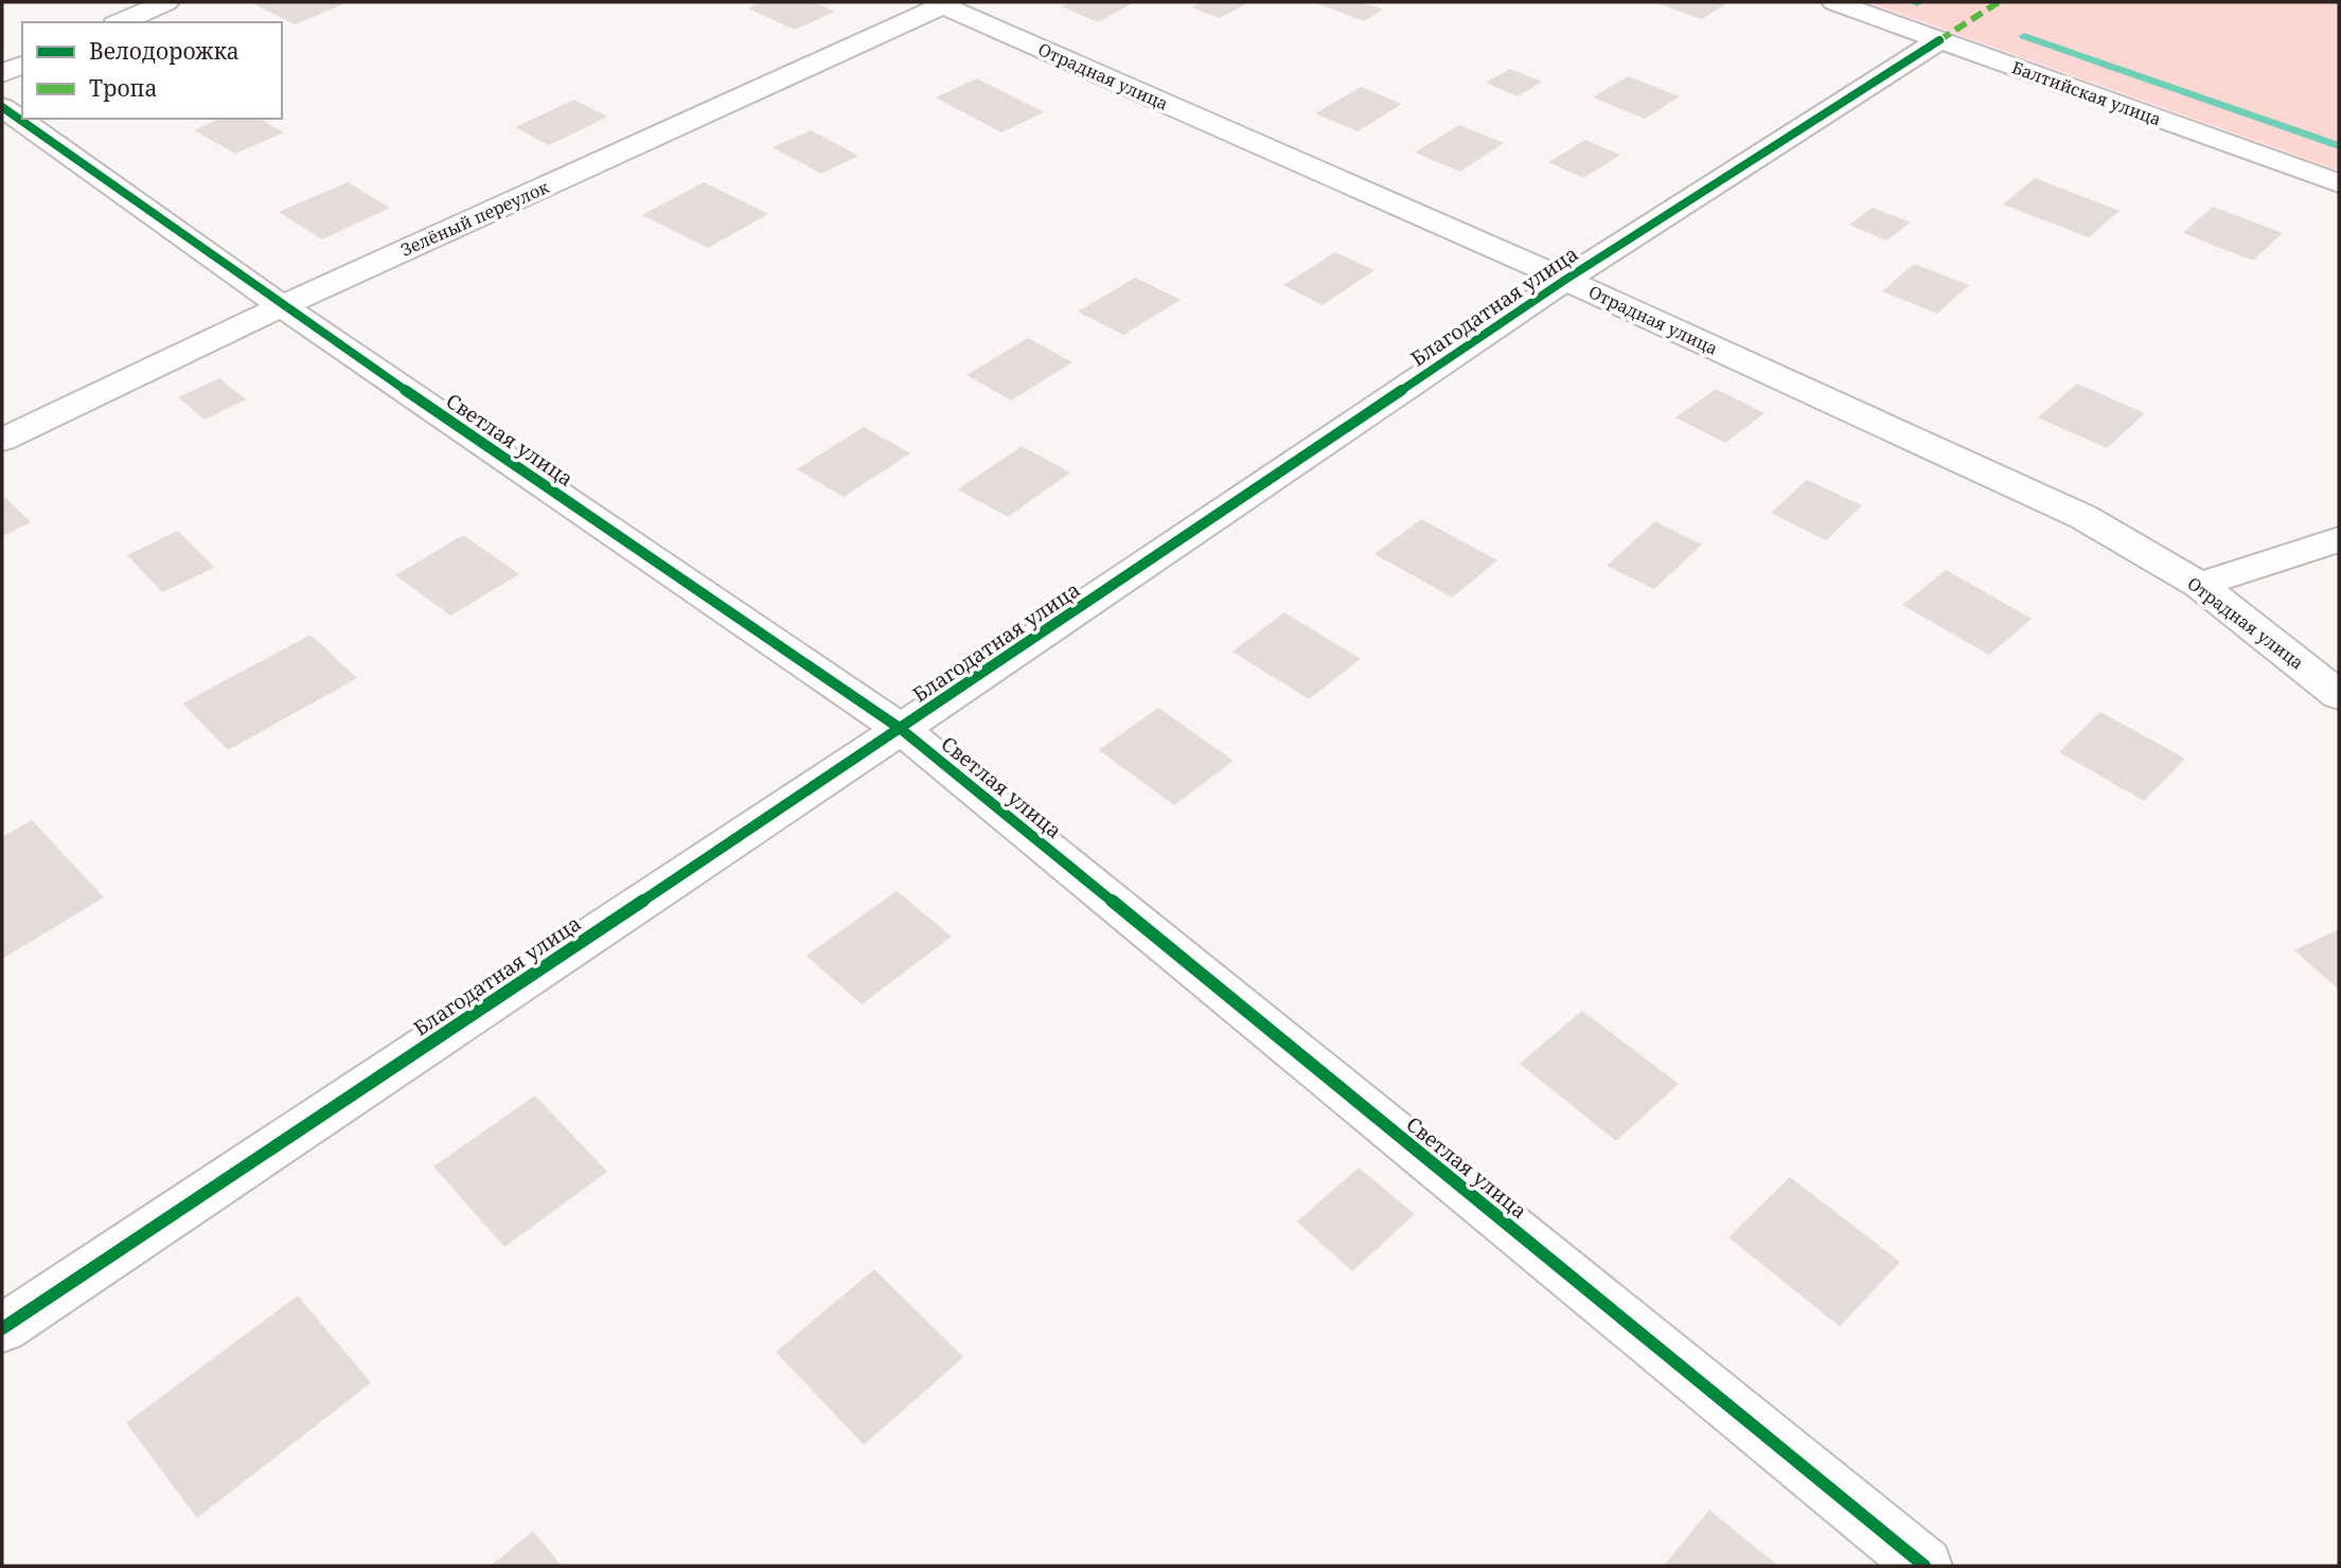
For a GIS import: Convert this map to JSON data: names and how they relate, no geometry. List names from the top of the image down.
{
  "streets": {
    "street": [
      "Отрадная улица",
      "Балтийская улица",
      "Зелёный переулок",
      "Благодатная улица",
      "Светлая улица"
    ]
  },
  "crossings": [
    ["Отрадная улица", "Зелёный переулок"],
    ["Отрадная улица", "Благодатная улица"],
    ["Балтийская улица", "Благодатная улица"],
    ["Зелёный переулок", "Светлая улица"],
    ["Благодатная улица", "Светлая улица"]
  ],
  "legend": ["Велодорожка", "Тропа"]
}
